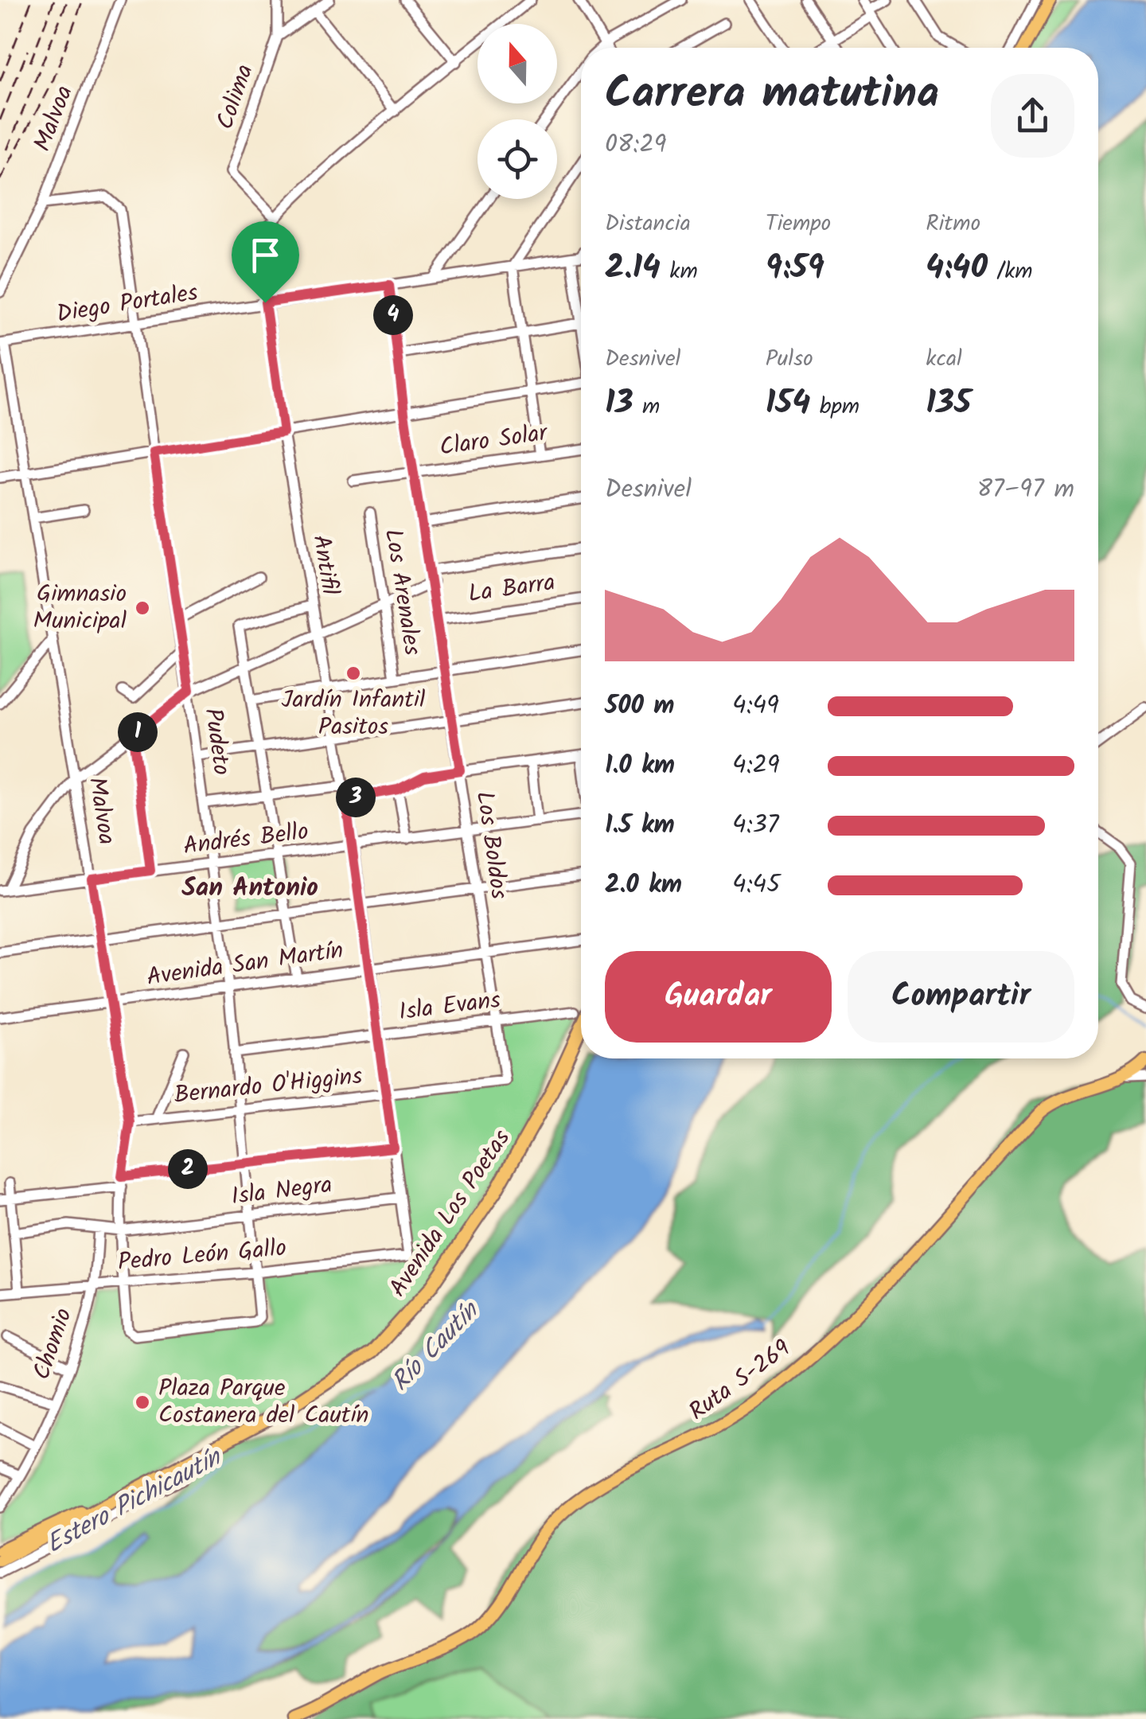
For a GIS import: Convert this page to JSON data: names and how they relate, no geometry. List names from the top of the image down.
{
  "streets": {
    "main road": ["Avenida Los Poetas", "Ruta S-269"],
    "street": [
      "Colima",
      "Malvoa",
      "Diego Portales",
      "Claro Solar",
      "Antifil",
      "La Barra",
      "Los Arenales",
      "Pudeto",
      "Andrés Bello",
      "Los Boldos",
      "Avenida San Martín",
      "Isla Evans",
      "Bernardo O'Higgins",
      "Isla Negra",
      "Pedro León Gallo",
      "Chomio"
    ]
  },
  "crossings": [
    ["Colima", "Antifil"],
    ["Malvoa", "Diego Portales"],
    ["Malvoa", "Pudeto"],
    ["Malvoa", "Andrés Bello"],
    ["Malvoa", "Avenida San Martín"],
    ["Malvoa", "Bernardo O'Higgins"],
    ["Malvoa", "Isla Negra"],
    ["Malvoa", "Pedro León Gallo"],
    ["Diego Portales", "Antifil"],
    ["Diego Portales", "Pudeto"],
    ["Diego Portales", "Los Boldos"],
    ["Claro Solar", "Los Boldos"],
    ["Antifil", "Andrés Bello"],
    ["Antifil", "Avenida San Martín"],
    ["Antifil", "Isla Evans"],
    ["Antifil", "Bernardo O'Higgins"],
    ["Antifil", "Isla Negra"],
    ["Antifil", "Pedro León Gallo"],
    ["La Barra", "Los Boldos"],
    ["Pudeto", "Andrés Bello"],
    ["Pudeto", "Avenida San Martín"],
    ["Pudeto", "Isla Evans"],
    ["Pudeto", "Bernardo O'Higgins"],
    ["Pudeto", "Isla Negra"],
    ["Pudeto", "Pedro León Gallo"],
    ["Andrés Bello", "Los Boldos"],
    ["Los Boldos", "Avenida San Martín"],
    ["Los Boldos", "Isla Evans"],
    ["Los Boldos", "Bernardo O'Higgins"],
    ["Isla Negra", "Chomio"],
    ["Pedro León Gallo", "Chomio"]
  ],
  "districts": ["San Antonio"],
  "water": ["Río Cautín", "Estero Pichicautín"],
  "places": ["Gimnasio Municipal", "Jardín Infantil Pasitos", "Plaza Parque Costanera del Cautín"],
  "north": "top",
  "page": {
    "heading": ["Carrera matutina", "08:29"],
    "stats": [
      ["Distancia", "2.14 km"],
      ["Tiempo", "9:59"],
      ["Ritmo", "4:40 /km"],
      ["Desnivel", "13 m"],
      ["Pulso", "154 bpm"],
      ["kcal", "135"]
    ],
    "pins": [
      "4",
      "1",
      "3",
      "2"
    ],
    "chart": ["Desnivel", "87–97 m"],
    "list": [
      {
        "name": "500 m",
        "note": "4:49"
      },
      {
        "name": "1.0 km",
        "note": "4:29"
      },
      {
        "name": "1.5 km",
        "note": "4:37"
      },
      {
        "name": "2.0 km",
        "note": "4:45"
      }
    ],
    "buttons": ["Guardar", "Compartir"]
  }
}
